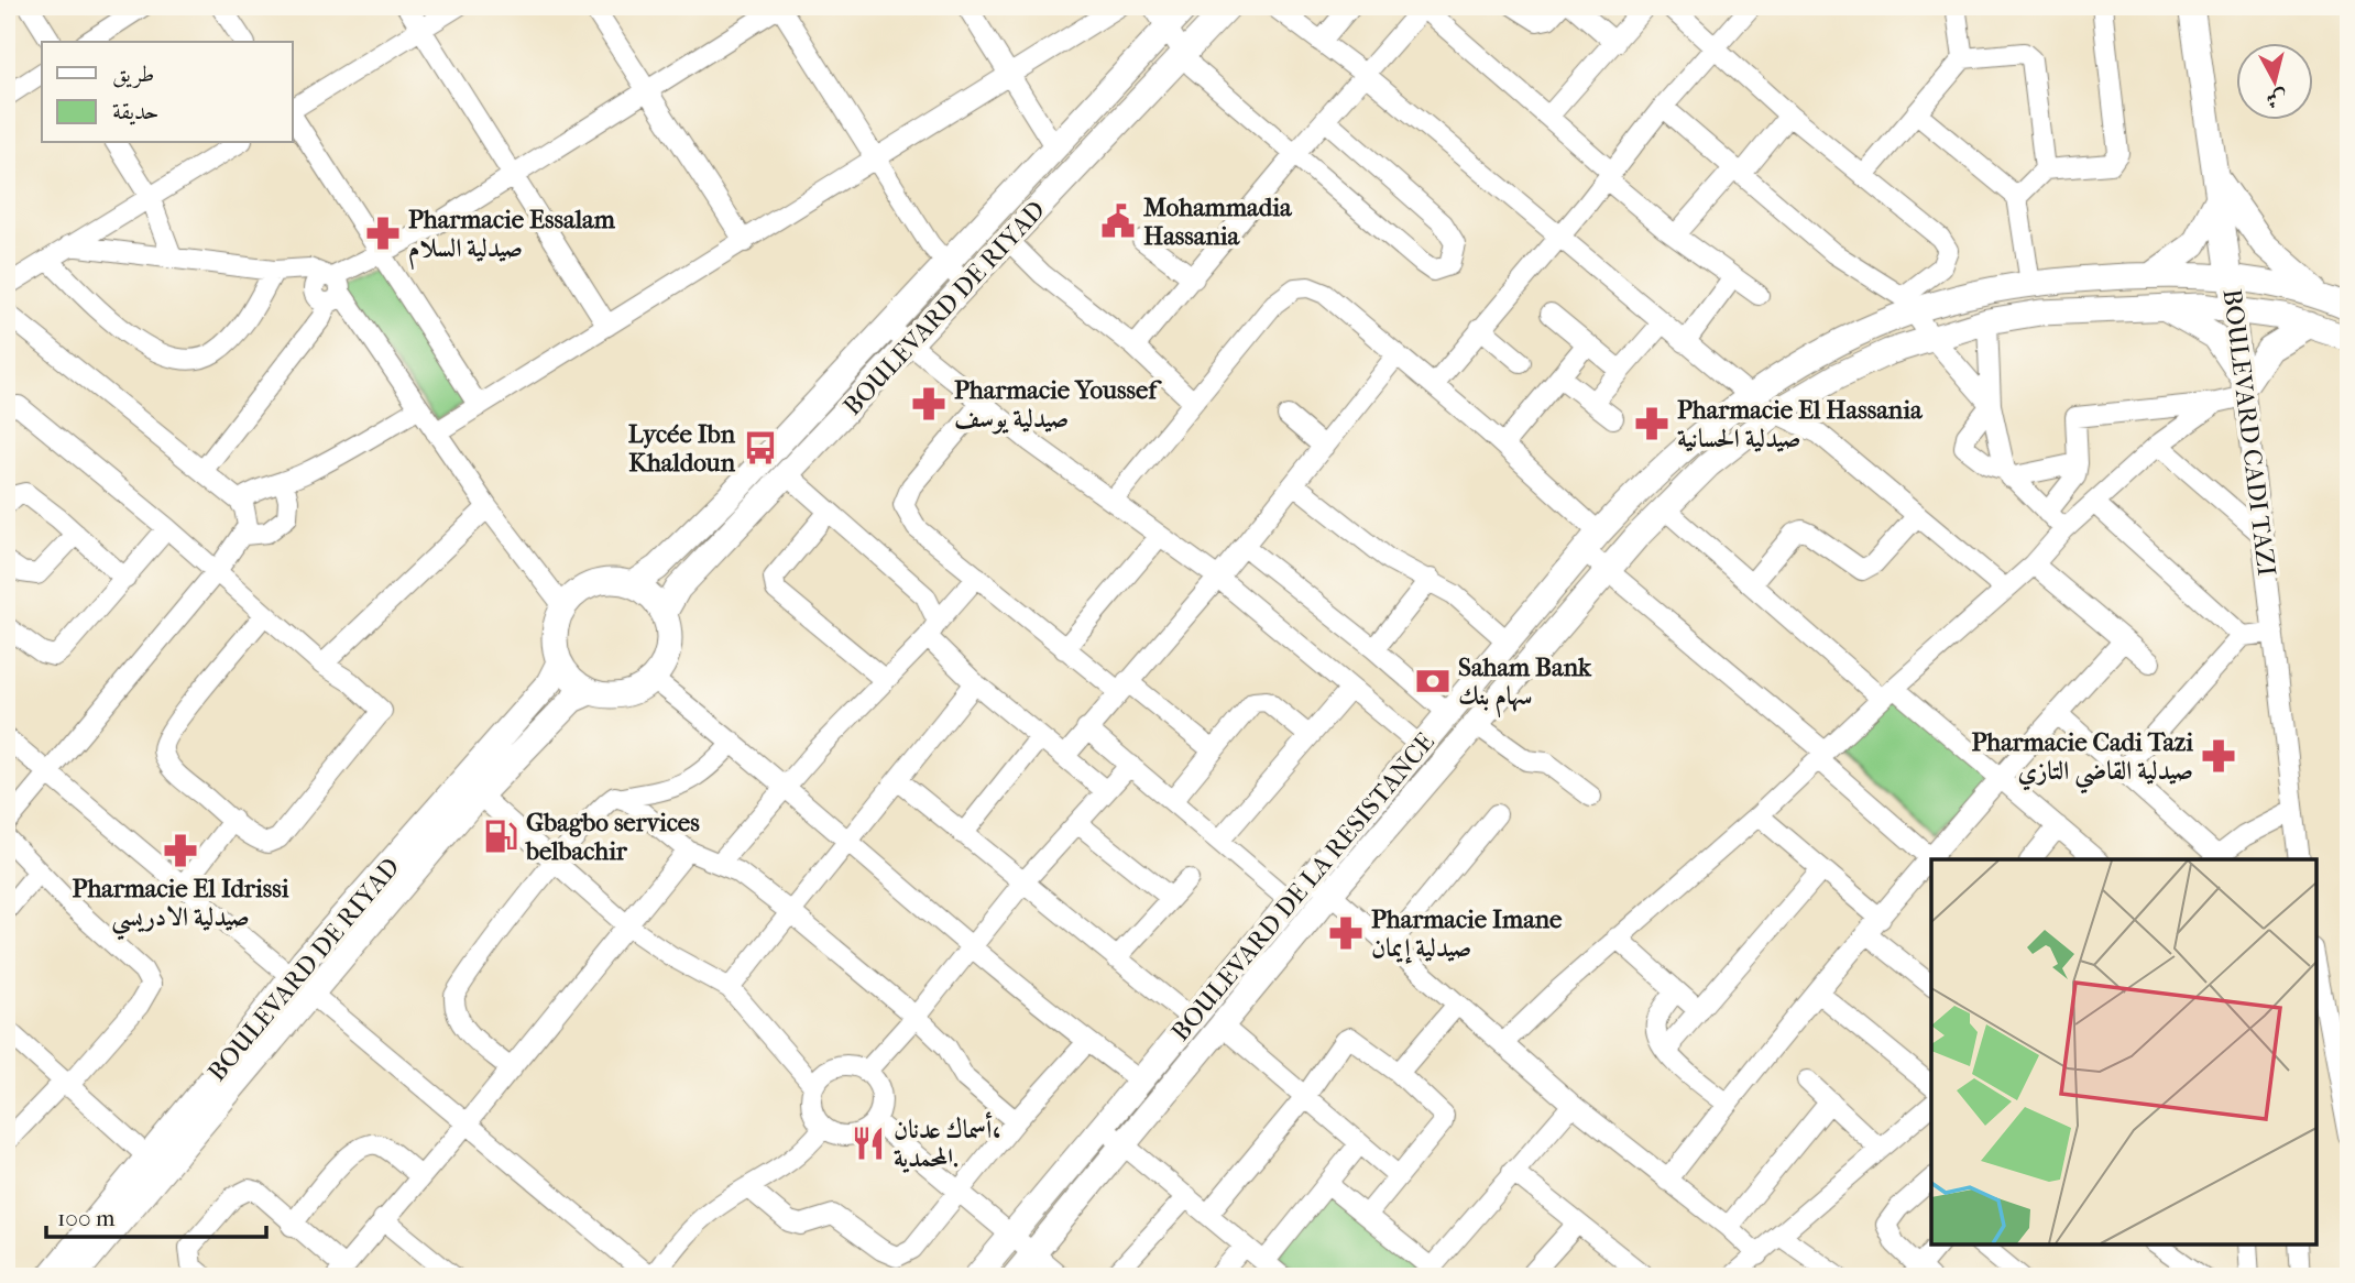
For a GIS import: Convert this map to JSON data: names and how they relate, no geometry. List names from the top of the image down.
{
  "streets": {
    "main road": ["BOULEVARD DE RIYAD", "BOULEVARD CADI TAZI", "BOULEVARD DE LA RESISTANCE"]
  },
  "crossings": [
    ["BOULEVARD CADI TAZI", "BOULEVARD DE LA RESISTANCE"]
  ],
  "places": {
    "public building": ["Mohammadia Hassania"],
    "pharmacy": [
      "Pharmacie Essalam صيدلية السلام",
      "Pharmacie Youssef صيدلية يوسف",
      "Pharmacie El Hassania صيدلية الحسانية",
      "Pharmacie Cadi Tazi صيدلية القاضي التازي",
      "Pharmacie El Idrissi صيدلية الادريسي",
      "Pharmacie Imane صيدلية إيمان"
    ],
    "bus stop": ["Lycée Ibn Khaldoun"],
    "bank": ["Saham Bank سهام بنك"],
    "fuel station": ["Gbagbo services belbachir"],
    "restaurant": ["أسماك عدنان، المحمدية."]
  },
  "legend": ["طريق", "حديقة"],
  "scale_bar": "100 m",
  "north": "bottom"
}
